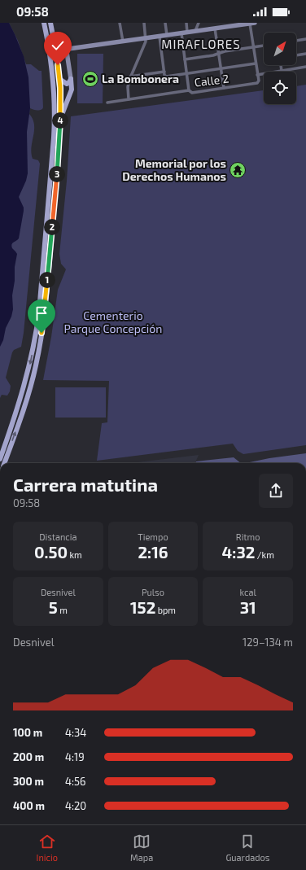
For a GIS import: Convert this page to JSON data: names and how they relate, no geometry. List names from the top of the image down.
{
  "streets": {
    "street": ["Calle 2"]
  },
  "districts": ["MIRAFLORES"],
  "parks": ["Cementerio Parque Concepción"],
  "places": {
    "sports": ["La Bombonera"],
    "temple": ["Memorial por los Derechos Humanos"]
  },
  "north": "top right",
  "page": {
    "status": "09:58",
    "pins": [
      "4",
      "3",
      "2",
      "1"
    ],
    "heading": ["Carrera matutina", "09:58"],
    "stats": [
      ["Distancia", "0.50 km"],
      ["Tiempo", "2:16"],
      ["Ritmo", "4:32 /km"],
      ["Desnivel", "5 m"],
      ["Pulso", "152 bpm"],
      ["kcal", "31"]
    ],
    "chart": ["Desnivel", "129–134 m"],
    "list": [
      {
        "name": "100 m",
        "note": "4:34"
      },
      {
        "name": "200 m",
        "note": "4:19"
      },
      {
        "name": "300 m",
        "note": "4:56"
      },
      {
        "name": "400 m",
        "note": "4:20"
      }
    ],
    "tabs": ["Inicio", "Mapa", "Guardados"]
  }
}
